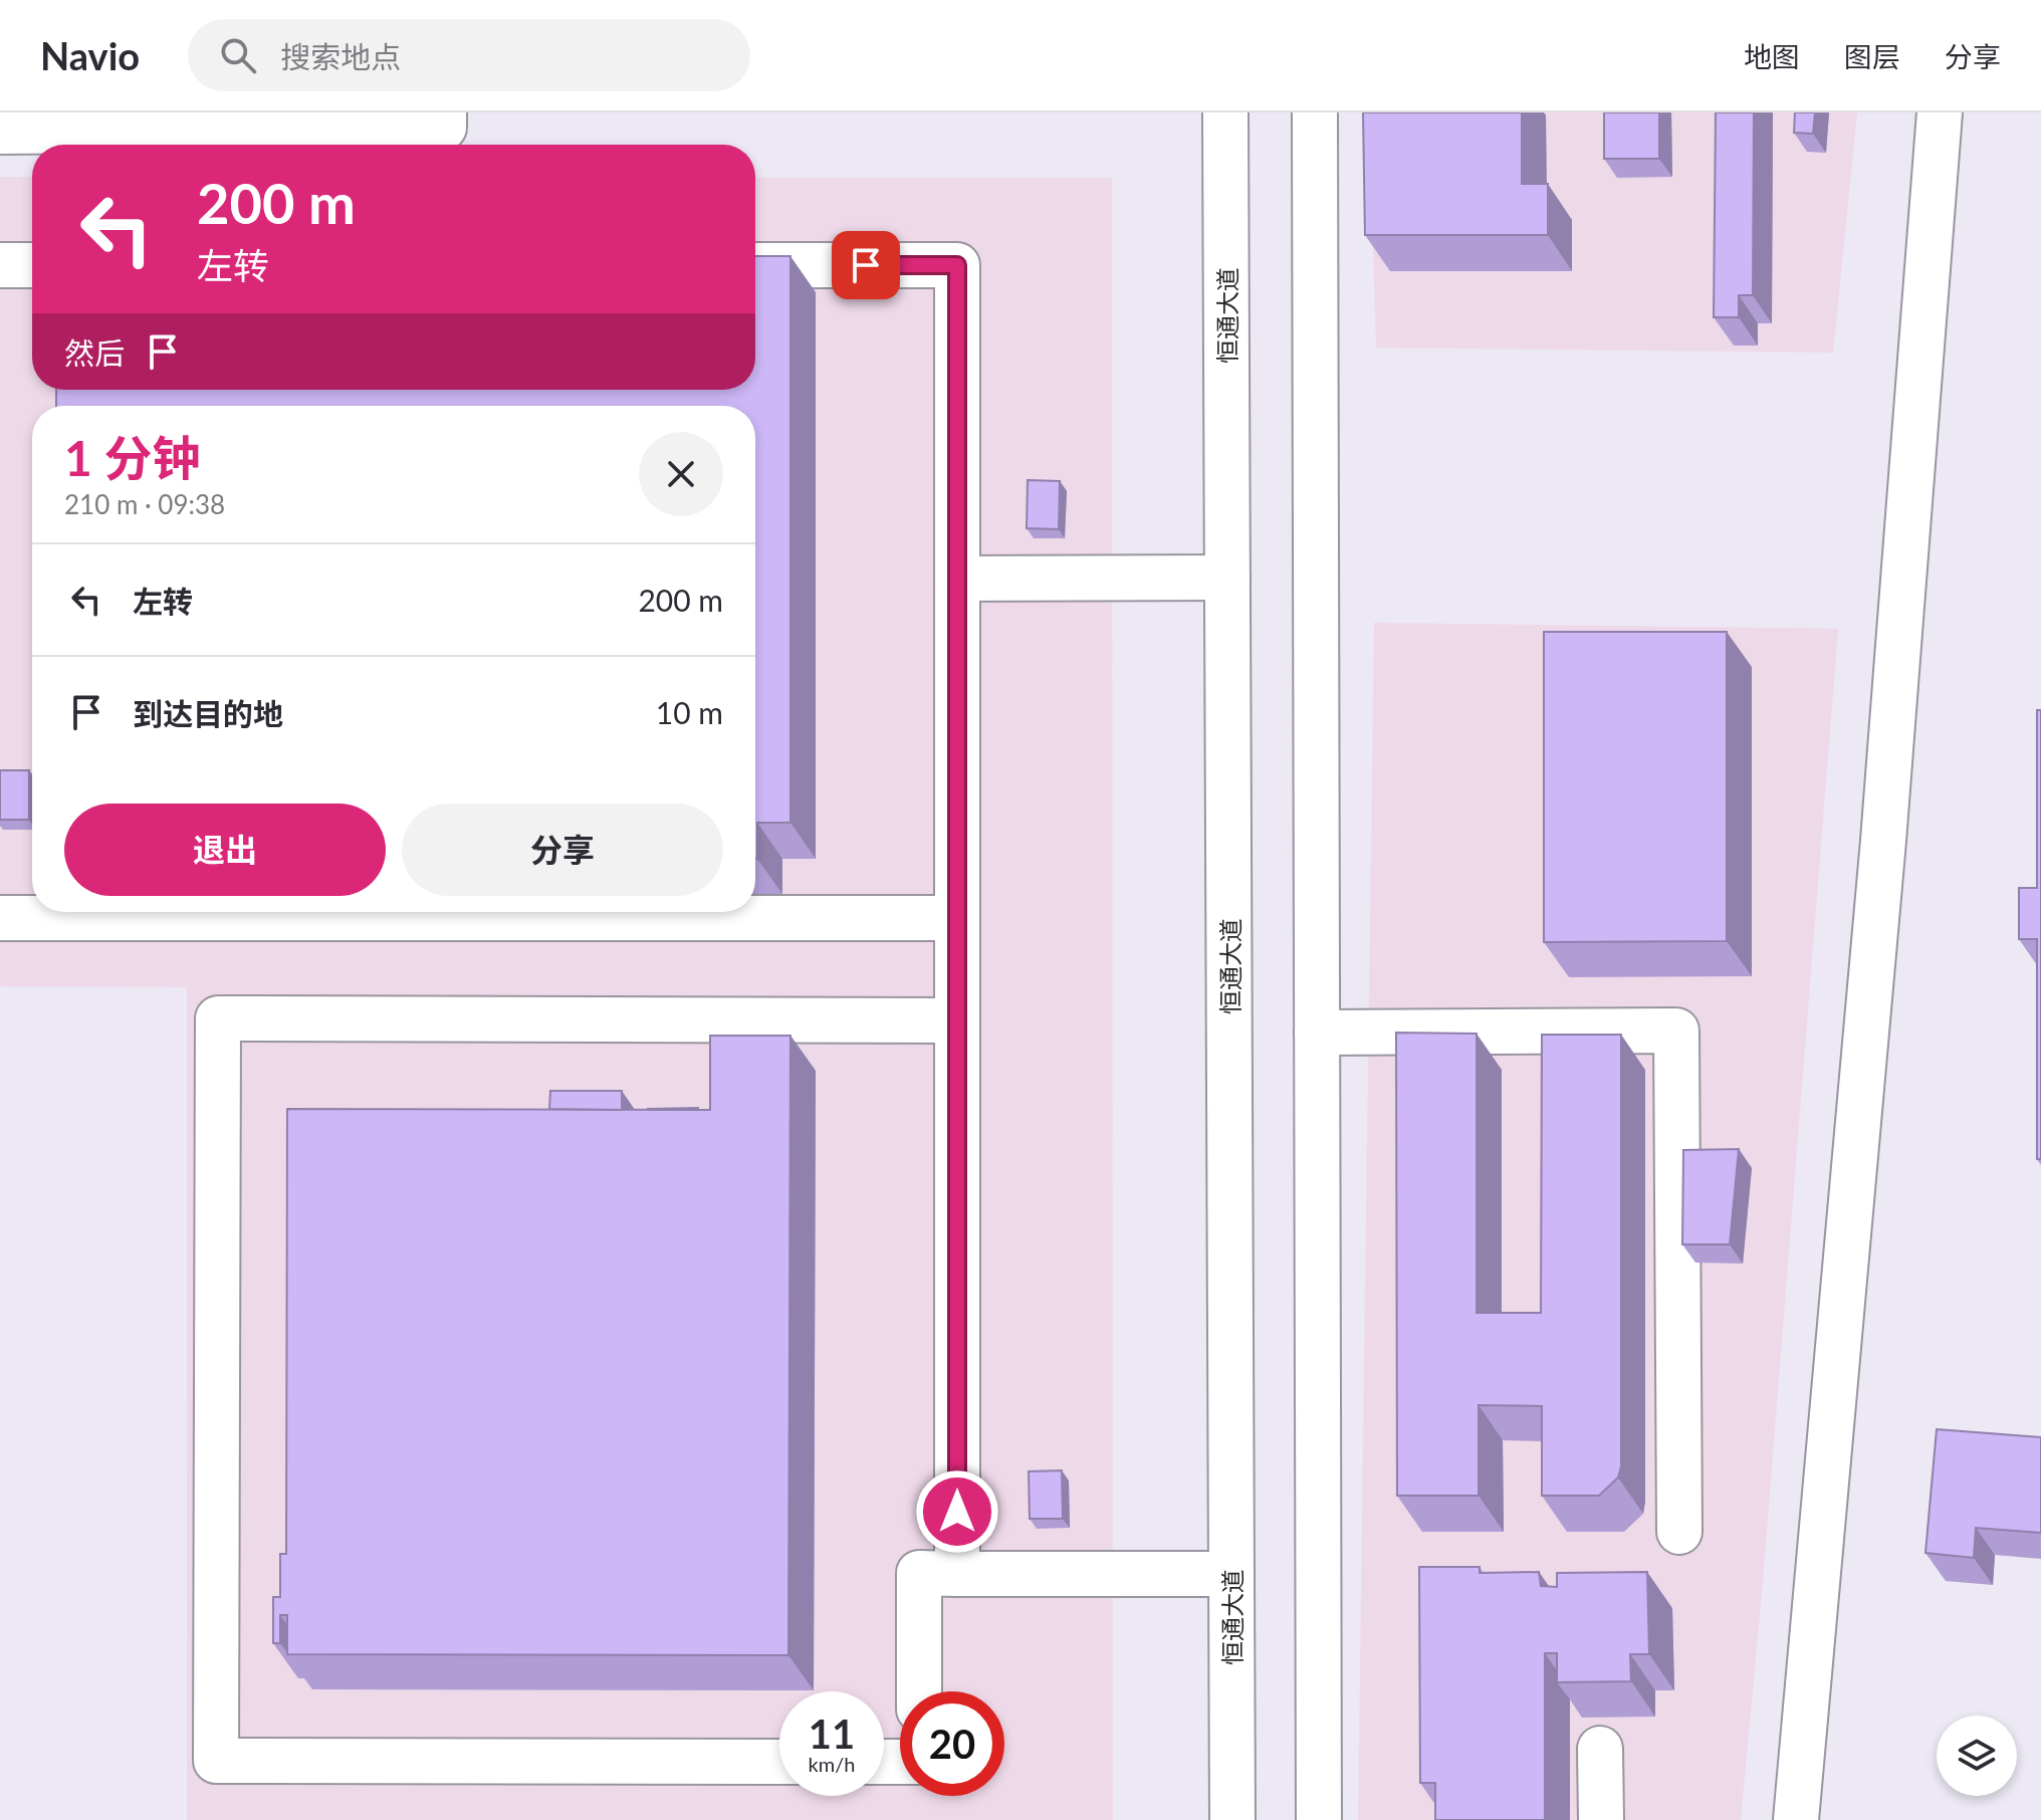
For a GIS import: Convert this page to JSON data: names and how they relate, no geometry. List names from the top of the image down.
{
  "streets": {
    "main road": ["恒通大道"]
  },
  "page": {
    "header": "Navio",
    "search": "搜索地点",
    "nav": ["地图", "图层", "分享"],
    "turn": ["200 m", "左转"],
    "then": "然后",
    "heading": ["1 分钟", "210 m · 09:38"],
    "list": [
      {
        "name": "左转",
        "value": "200 m"
      },
      {
        "name": "到达目的地",
        "value": "10 m"
      }
    ],
    "buttons": ["退出", "分享"],
    "speed": "11 km/h",
    "limit": "20"
  }
}
